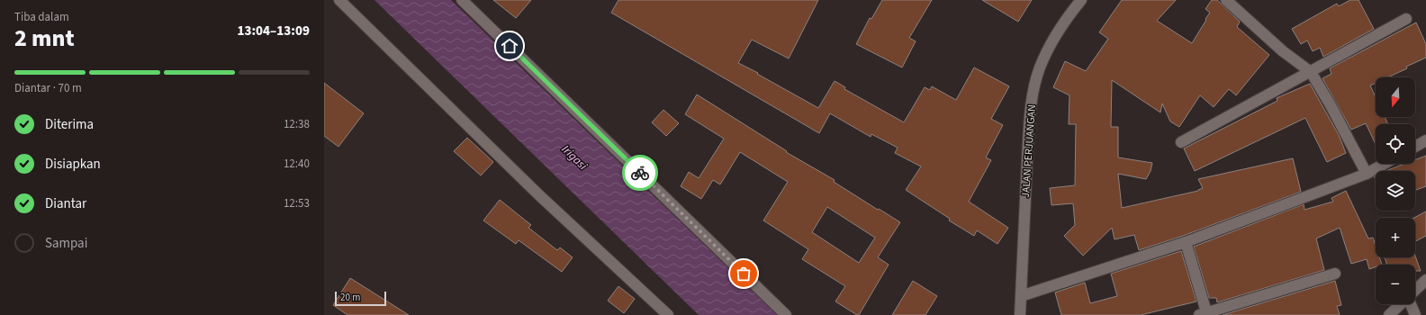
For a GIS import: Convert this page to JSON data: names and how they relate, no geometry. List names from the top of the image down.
{
  "streets": {
    "street": ["JALAN PERJUANGAN"]
  },
  "water": ["Irigasi"],
  "scale_bar": "20 m",
  "north": "bottom",
  "page": {
    "heading": ["2 mnt", "Tiba dalam", "13:04–13:09"],
    "bar": "Diantar · 70 m",
    "map_buttons": ["+", "−"],
    "list": [
      ["Diterima", "12:38"],
      ["Disiapkan", "12:40"],
      ["Diantar", "12:53"],
      "Sampai"
    ],
    "scale": "20 m"
  }
}
